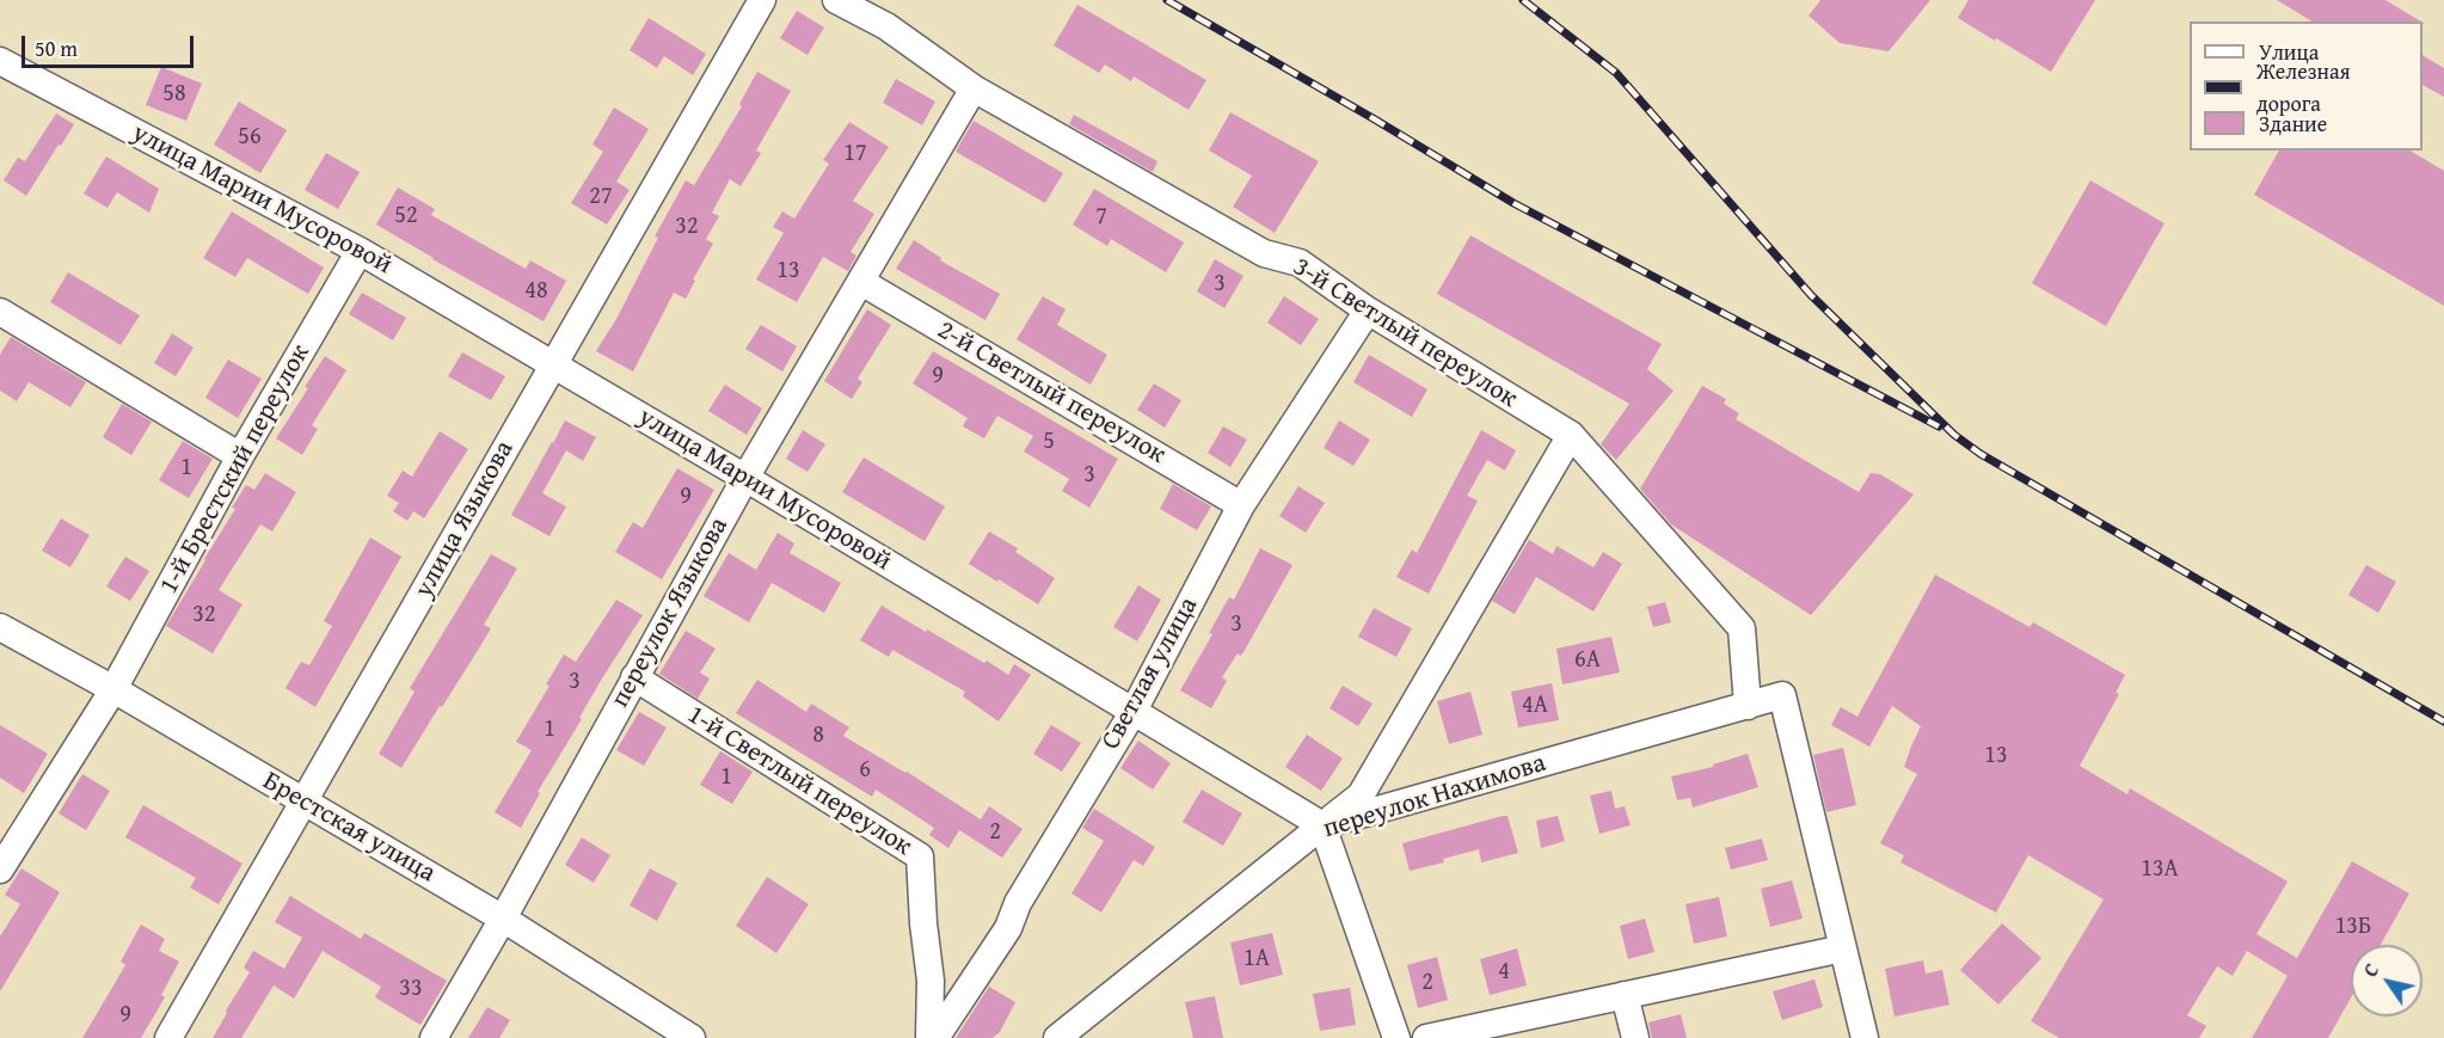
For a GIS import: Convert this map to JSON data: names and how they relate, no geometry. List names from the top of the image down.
{
  "streets": {
    "street": [
      "улица Марии Мусоровой",
      "3-й Светлый переулок",
      "2-й Светлый переулок",
      "1-й Брестский переулок",
      "улица Языкова",
      "переулок Языкова",
      "Светлая улица",
      "1-й Светлый переулок",
      "переулок Нахимова",
      "Брестская улица"
    ]
  },
  "crossings": [
    ["улица Марии Мусоровой", "1-й Брестский переулок"],
    ["улица Марии Мусоровой", "улица Языкова"],
    ["улица Марии Мусоровой", "переулок Языкова"],
    ["улица Марии Мусоровой", "Светлая улица"],
    ["улица Марии Мусоровой", "переулок Нахимова"],
    ["3-й Светлый переулок", "переулок Языкова"],
    ["3-й Светлый переулок", "Светлая улица"],
    ["3-й Светлый переулок", "переулок Нахимова"],
    ["2-й Светлый переулок", "переулок Языкова"],
    ["2-й Светлый переулок", "Светлая улица"],
    ["1-й Брестский переулок", "Брестская улица"],
    ["улица Языкова", "Брестская улица"],
    ["переулок Языкова", "1-й Светлый переулок"],
    ["переулок Языкова", "Брестская улица"],
    ["Светлая улица", "1-й Светлый переулок"]
  ],
  "house_numbers": [
    "58",
    "56",
    "17",
    "27",
    "52",
    "7",
    "32",
    "13",
    "3",
    "48",
    "9",
    "5",
    "1",
    "3",
    "9",
    "32",
    "3",
    "6А",
    "3",
    "4А",
    "1",
    "8",
    "13",
    "6",
    "1",
    "2",
    "13А",
    "13Б",
    "1А",
    "4",
    "2",
    "33",
    "9"
  ],
  "legend": ["Улица", "Железная дорога", "Здание"],
  "scale_bar": "50 m",
  "north": "top left"
}
